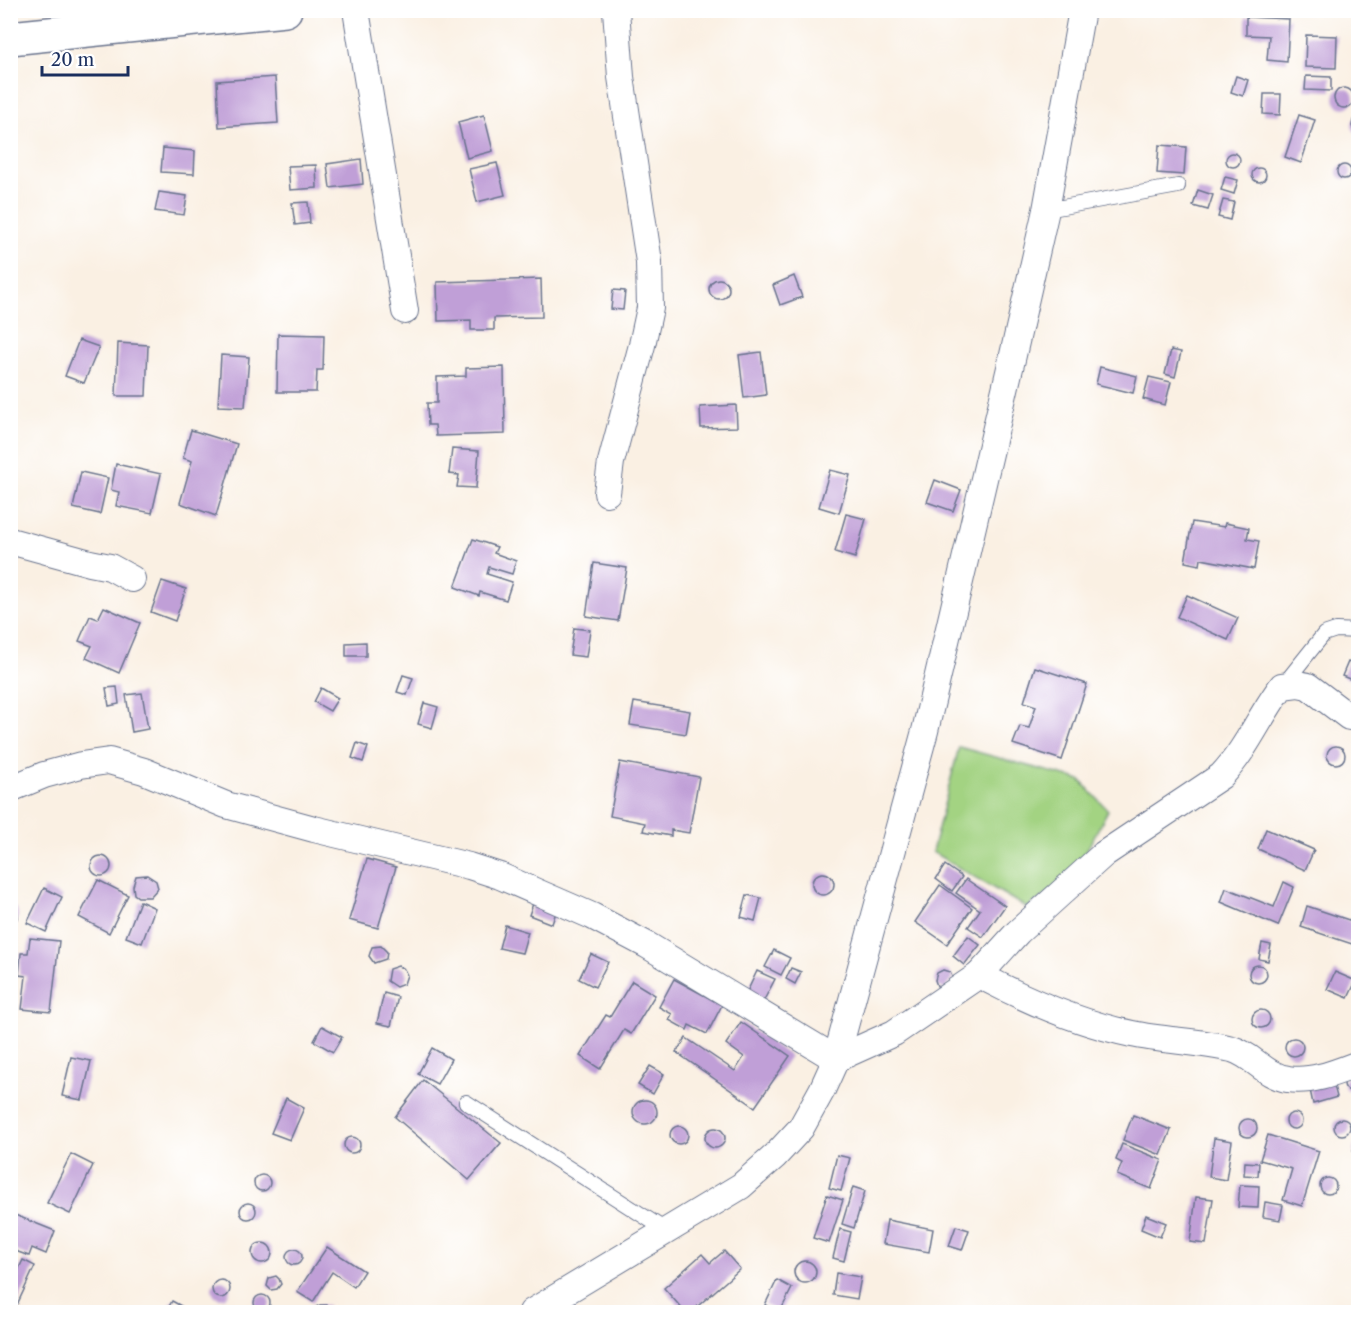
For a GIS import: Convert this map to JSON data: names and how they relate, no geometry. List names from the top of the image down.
{
  "scale_bar": "20 m"
}
